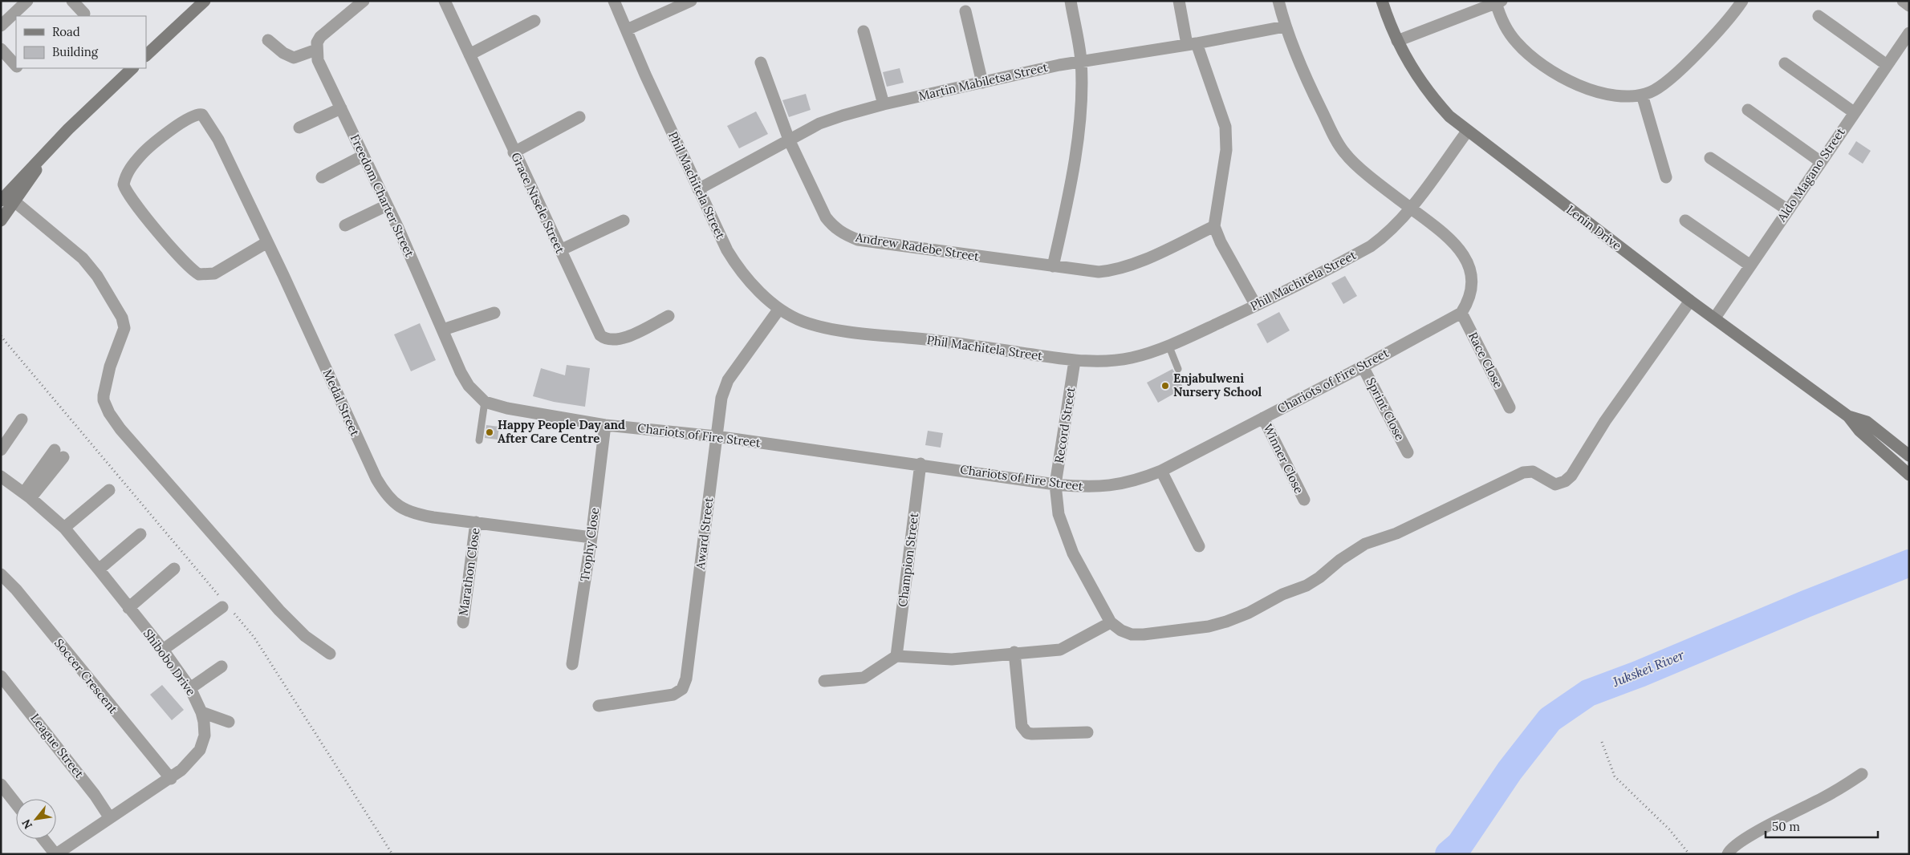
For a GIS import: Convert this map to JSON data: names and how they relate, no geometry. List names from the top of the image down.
{
  "streets": {
    "street": [
      "Martin Mabiletsa Street",
      "Aldo Magano Street",
      "Phil Machitela Street",
      "Freedom Charter Street",
      "Grace Ntsele Street",
      "Lenin Drive",
      "Andrew Radebe Street",
      "Race Close",
      "Chariots of Fire Street",
      "Medal Street",
      "Sprint Close",
      "Record Street",
      "Winner Close",
      "Award Street",
      "Trophy Close",
      "Champion Street",
      "Marathon Close",
      "Shibobo Drive",
      "Soccer Crescent",
      "League Street"
    ]
  },
  "crossings": [
    ["Martin Mabiletsa Street", "Phil Machitela Street"],
    ["Martin Mabiletsa Street", "Andrew Radebe Street"],
    ["Aldo Magano Street", "Lenin Drive"],
    ["Phil Machitela Street", "Lenin Drive"],
    ["Phil Machitela Street", "Record Street"],
    ["Phil Machitela Street", "Award Street"],
    ["Freedom Charter Street", "Chariots of Fire Street"],
    ["Race Close", "Chariots of Fire Street"],
    ["Chariots of Fire Street", "Sprint Close"],
    ["Chariots of Fire Street", "Record Street"],
    ["Chariots of Fire Street", "Winner Close"],
    ["Chariots of Fire Street", "Award Street"],
    ["Chariots of Fire Street", "Trophy Close"],
    ["Chariots of Fire Street", "Champion Street"],
    ["Medal Street", "Trophy Close"],
    ["Medal Street", "Marathon Close"],
    ["Shibobo Drive", "Soccer Crescent"],
    ["Shibobo Drive", "League Street"]
  ],
  "water": ["Jukskei River"],
  "places": ["Enjabulweni Nursery School", "Happy People Day and After Care Centre"],
  "legend": ["Road", "Building"],
  "scale_bar": "50 m",
  "north": "bottom left"
}
